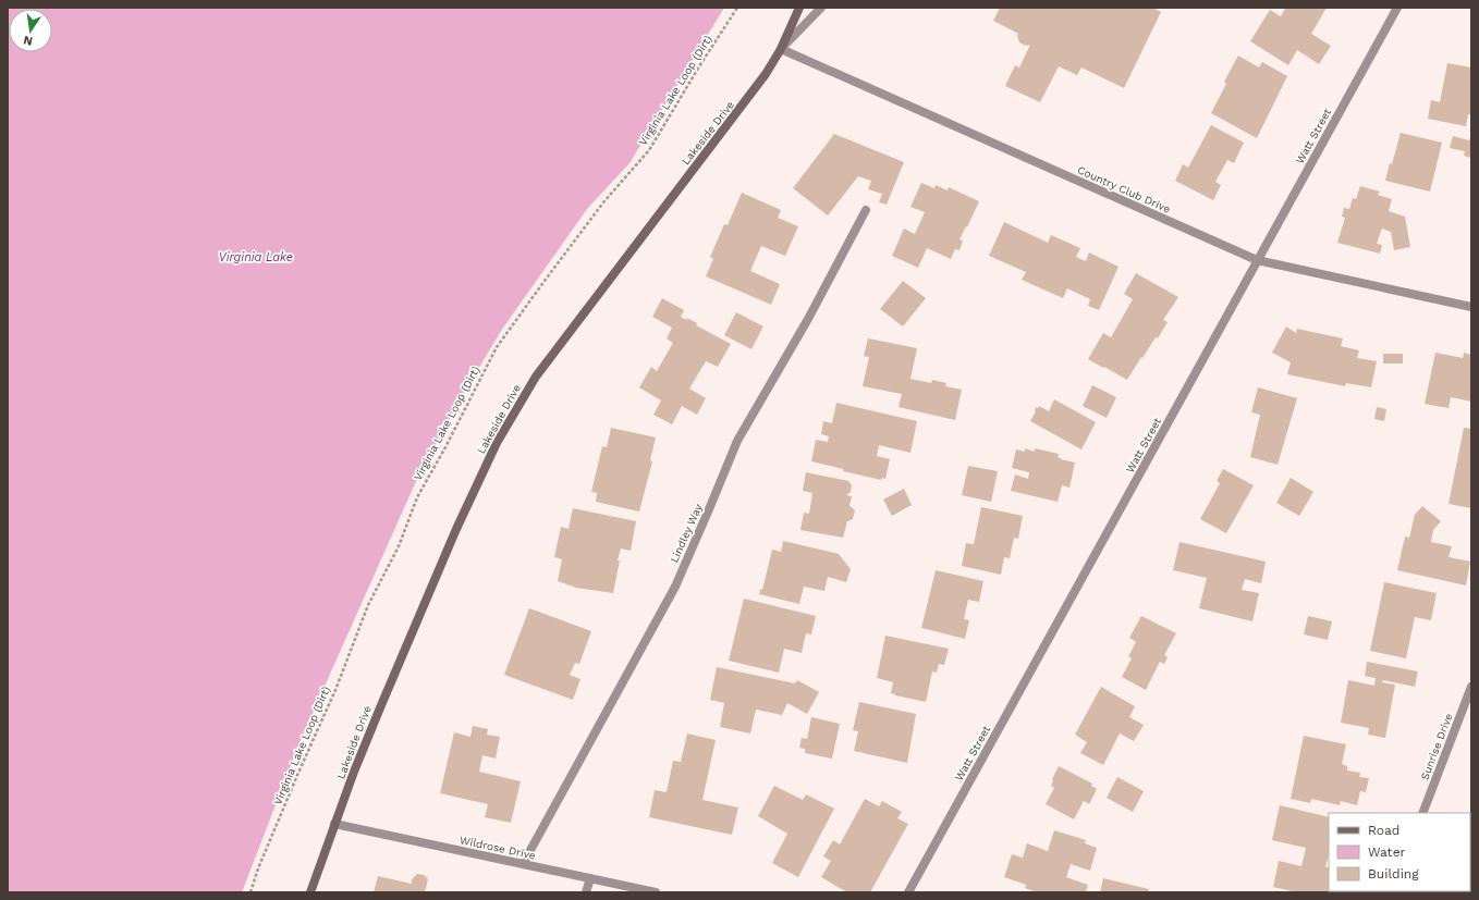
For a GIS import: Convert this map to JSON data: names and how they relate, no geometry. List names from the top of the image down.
{
  "streets": {
    "street": [
      "Lakeside Drive",
      "Watt Street",
      "Country Club Drive",
      "Lindley Way",
      "Sunrise Drive",
      "Wildrose Drive"
    ],
    "path": ["Virginia Lake Loop (Dirt)"]
  },
  "crossings": [
    ["Lakeside Drive", "Country Club Drive"],
    ["Lakeside Drive", "Wildrose Drive"],
    ["Watt Street", "Country Club Drive"],
    ["Lindley Way", "Wildrose Drive"]
  ],
  "water": ["Virginia Lake"],
  "legend": ["Road", "Water", "Building"],
  "north": "bottom"
}
